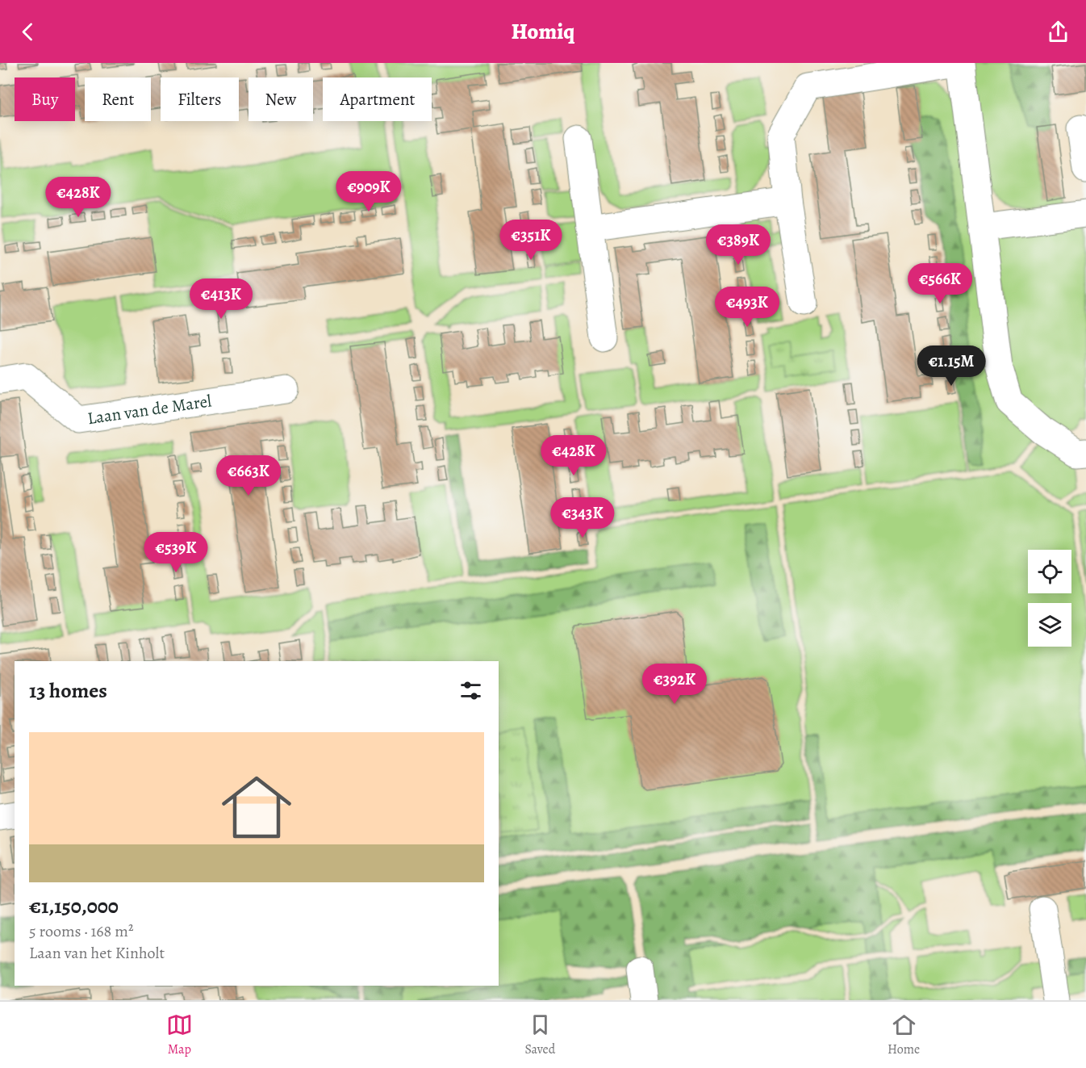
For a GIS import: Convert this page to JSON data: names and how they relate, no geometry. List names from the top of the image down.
{
  "streets": {
    "street": ["Laan van de Marel"]
  },
  "page": {
    "header": "Homiq",
    "chip": [
      "Buy",
      "Rent",
      "Filters",
      "New",
      "Apartment"
    ],
    "price": [
      "€909K",
      "€428K",
      "€351K",
      "€389K",
      "€566K",
      "€413K",
      "€493K",
      "€1.15M",
      "€428K",
      "€663K",
      "€343K",
      "€539K",
      "€392K"
    ],
    "heading": "13 homes",
    "list": [
      {
        "name": "€1,150,000",
        "note": "5 rooms · 168 m² · Laan van het Kinholt"
      }
    ],
    "tabs": ["Map", "Saved", "Home"]
  }
}
